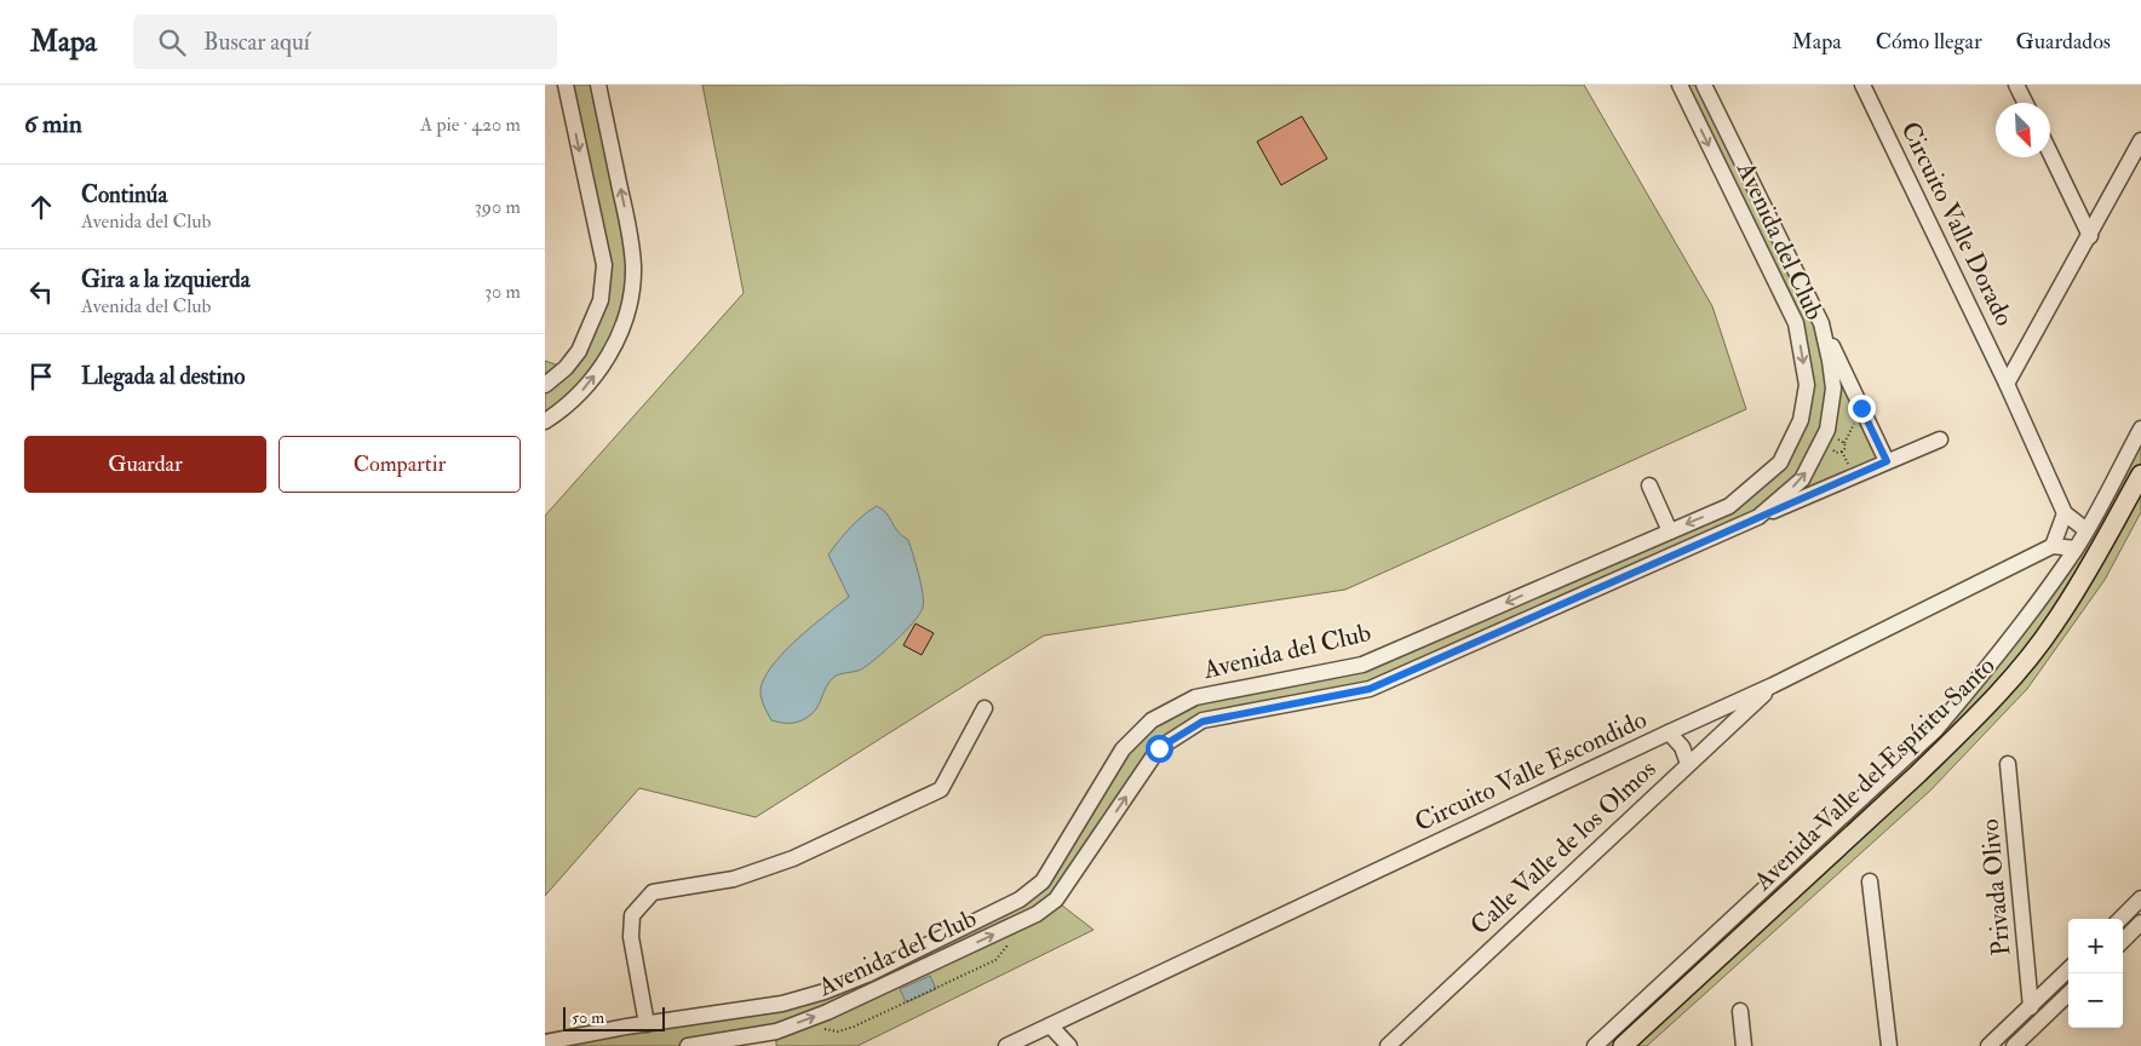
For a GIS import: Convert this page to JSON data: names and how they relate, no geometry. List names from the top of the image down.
{
  "streets": {
    "main road": ["Avenida Valle del Espíritu Santo"],
    "street": [
      "Circuito Valle Dorado",
      "Avenida del Club",
      "Circuito Valle Escondido",
      "Calle Valle de los Olmos",
      "Privada Olivo"
    ]
  },
  "crossings": [
    ["Circuito Valle Escondido", "Calle Valle de los Olmos"]
  ],
  "scale_bar": "50 m",
  "north": "bottom right",
  "page": {
    "header": "Mapa",
    "search": "Buscar aquí",
    "nav": ["Mapa", "Cómo llegar", "Guardados"],
    "heading": ["6 min", "A pie · 420 m"],
    "list": [
      ["Continúa", "Avenida del Club", "390 m"],
      ["Gira a la izquierda", "Avenida del Club", "30 m"],
      "Llegada al destino"
    ],
    "buttons": ["Guardar", "Compartir"],
    "map_buttons": ["+", "−"],
    "scale": "50 m"
  }
}
